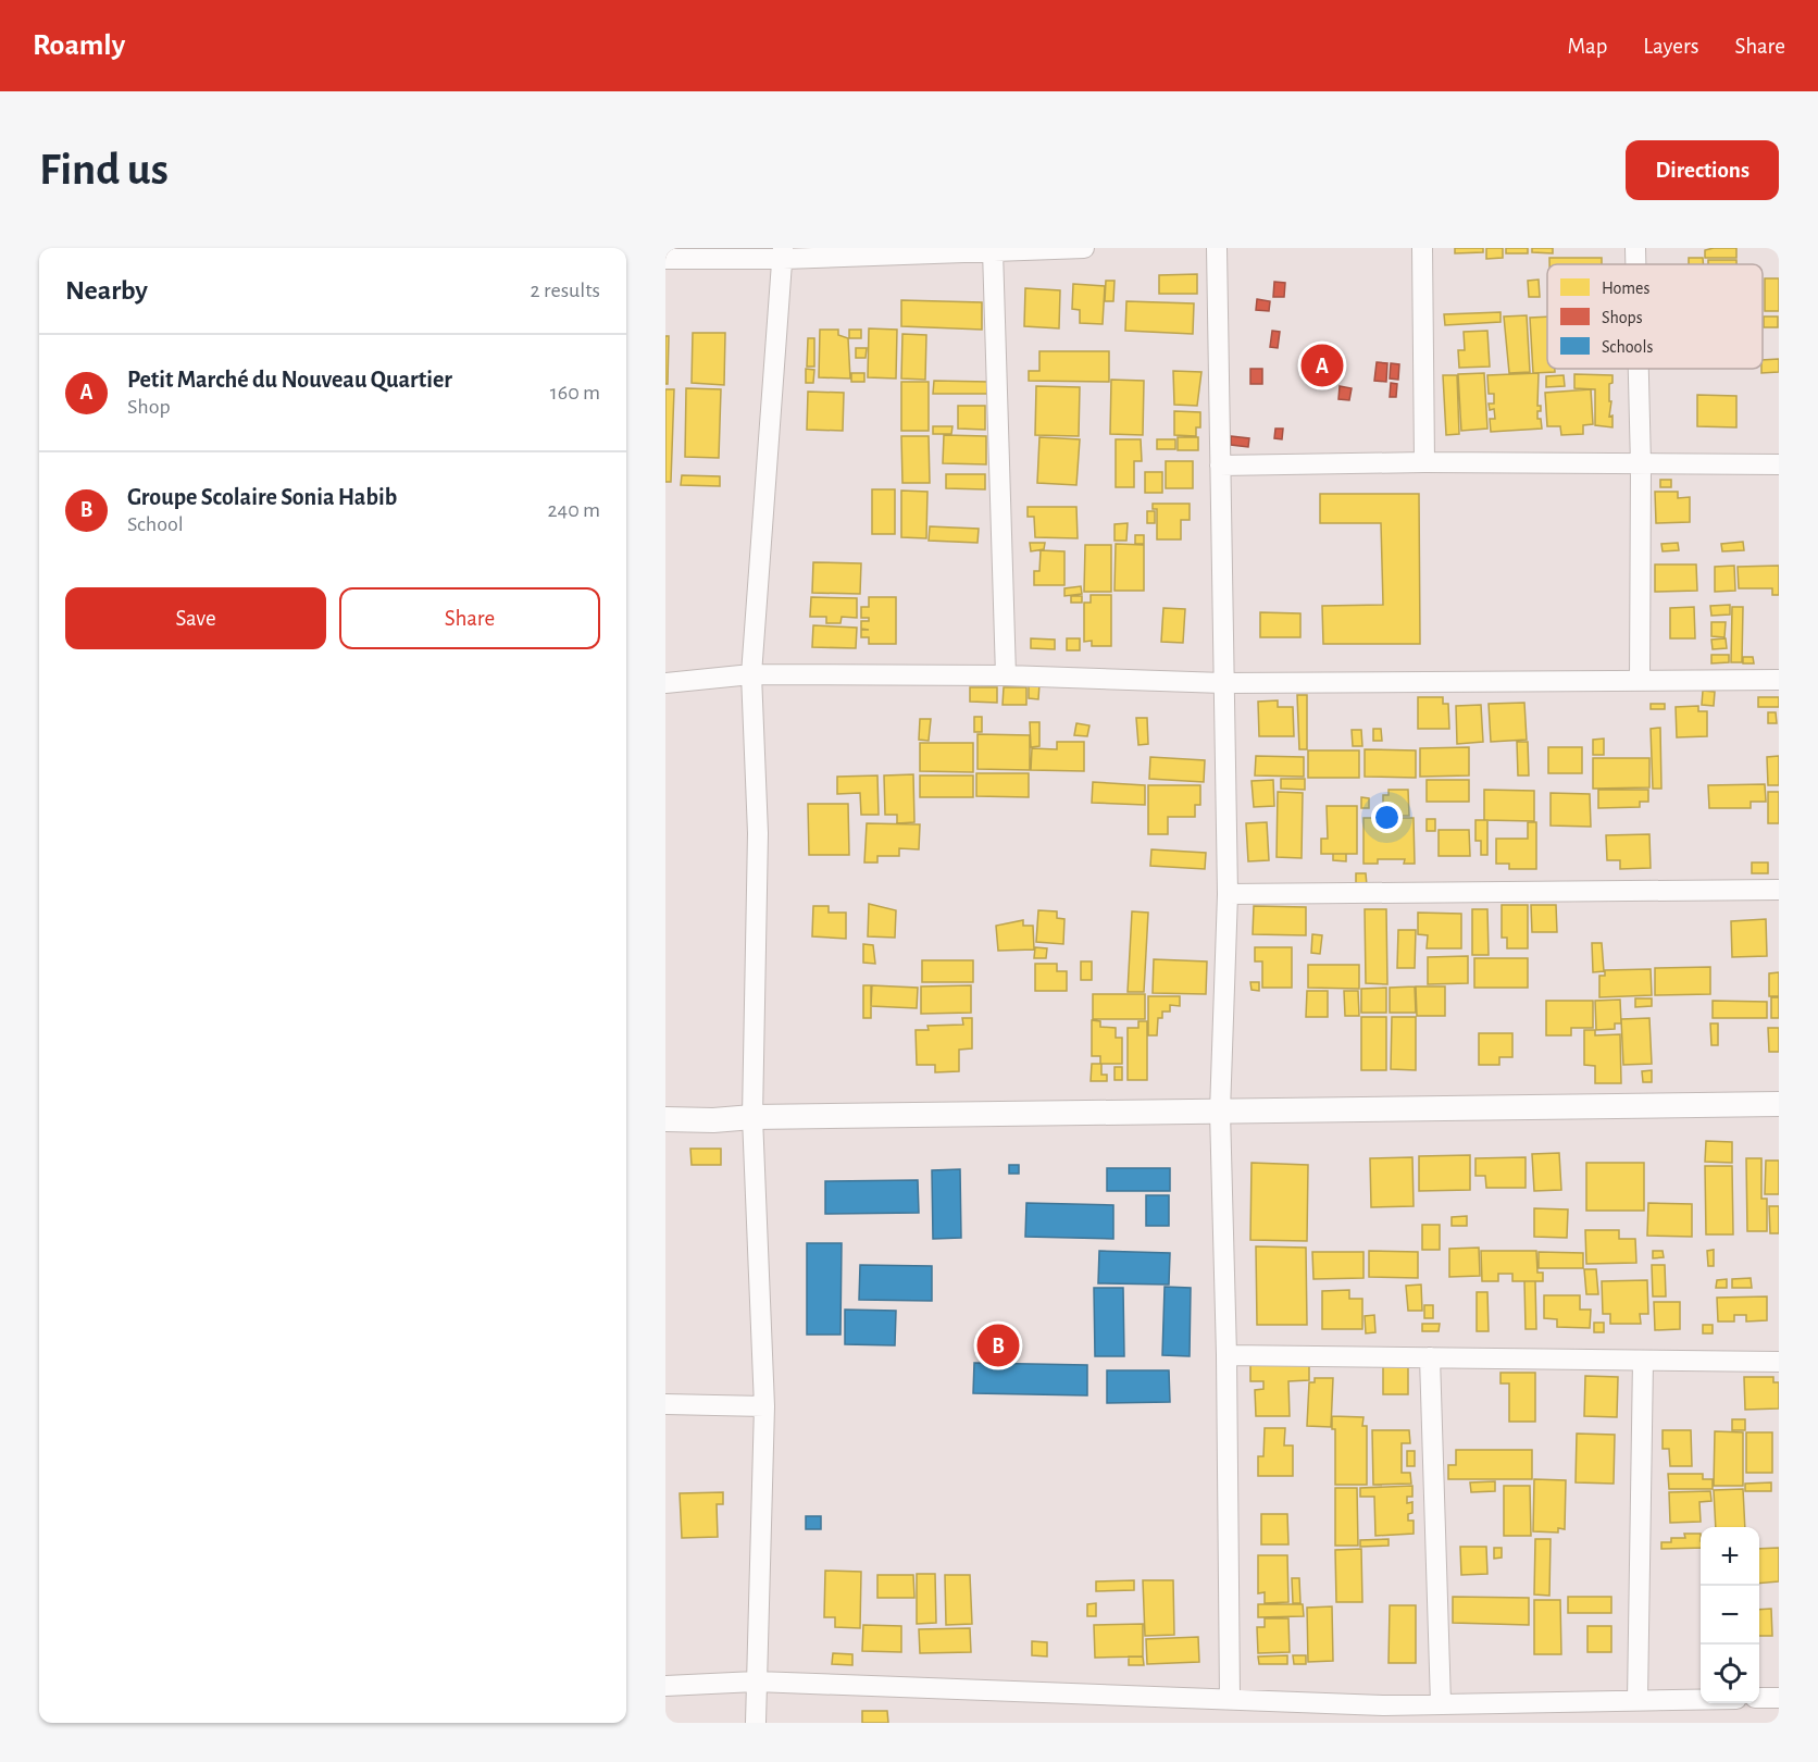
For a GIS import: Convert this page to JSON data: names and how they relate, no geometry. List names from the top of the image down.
{
  "legend": ["Homes", "Shops", "Schools"],
  "page": {
    "header": "Roamly",
    "nav": ["Map", "Layers", "Share"],
    "buttons": [
      "Directions",
      ["Save", "Share"]
    ],
    "title": "Find us",
    "heading": ["Nearby", "2 results"],
    "list": [
      {
        "mark": "A",
        "name": "Petit Marché du Nouveau Quartier",
        "note": "Shop",
        "value": "160 m"
      },
      {
        "mark": "B",
        "name": "Groupe Scolaire Sonia Habib",
        "note": "School",
        "value": "240 m"
      }
    ],
    "pins": ["A", "B"],
    "map_buttons": ["+", "−"]
  }
}
